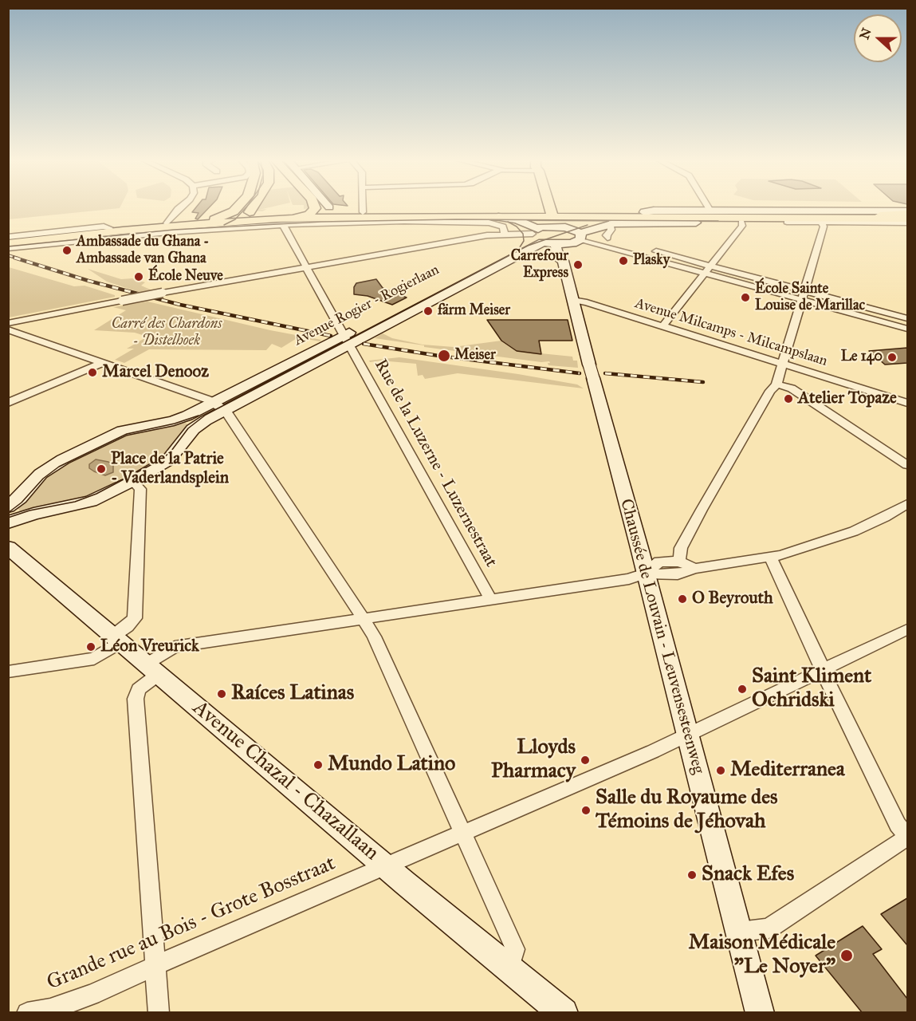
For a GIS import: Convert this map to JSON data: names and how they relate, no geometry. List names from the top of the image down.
{
  "streets": {
    "street": [
      "Avenue Rogier - Rogierlaan",
      "Avenue Milcamps - Milcampslaan",
      "Rue de la Luzerne - Luzernestraat",
      "Chaussée de Louvain - Leuvensesteenweg",
      "Avenue Chazal - Chazallaan",
      "Grande rue au Bois - Grote Bosstraat"
    ]
  },
  "crossings": [
    ["Avenue Rogier - Rogierlaan", "Rue de la Luzerne - Luzernestraat"],
    ["Avenue Milcamps - Milcampslaan", "Chaussée de Louvain - Leuvensesteenweg"],
    ["Chaussée de Louvain - Leuvensesteenweg", "Grande rue au Bois - Grote Bosstraat"],
    ["Avenue Chazal - Chazallaan", "Grande rue au Bois - Grote Bosstraat"]
  ],
  "parks": ["Carré des Chardons - Distelhoek"],
  "places": [
    "Ambassade du Ghana - Ambassade van Ghana",
    "Plasky",
    "Carrefour Express",
    "École Neuve",
    "École Sainte Louise de Marillac",
    "färm Meiser",
    "Meiser",
    "Le 140",
    "Marcel Denooz",
    "Atelier Topaze",
    "Place de la Patrie - Vaderlandsplein",
    "O Beyrouth",
    "Léon Vreurick",
    "Saint Kliment Ochridski",
    "Raíces Latinas",
    "Lloyds Pharmacy",
    "Mundo Latino",
    "Mediterranea",
    "Salle du Royaume des Témoins de Jéhovah",
    "Snack Efes",
    "Maison Médicale \"Le Noyer\""
  ],
  "north": "left"
}
